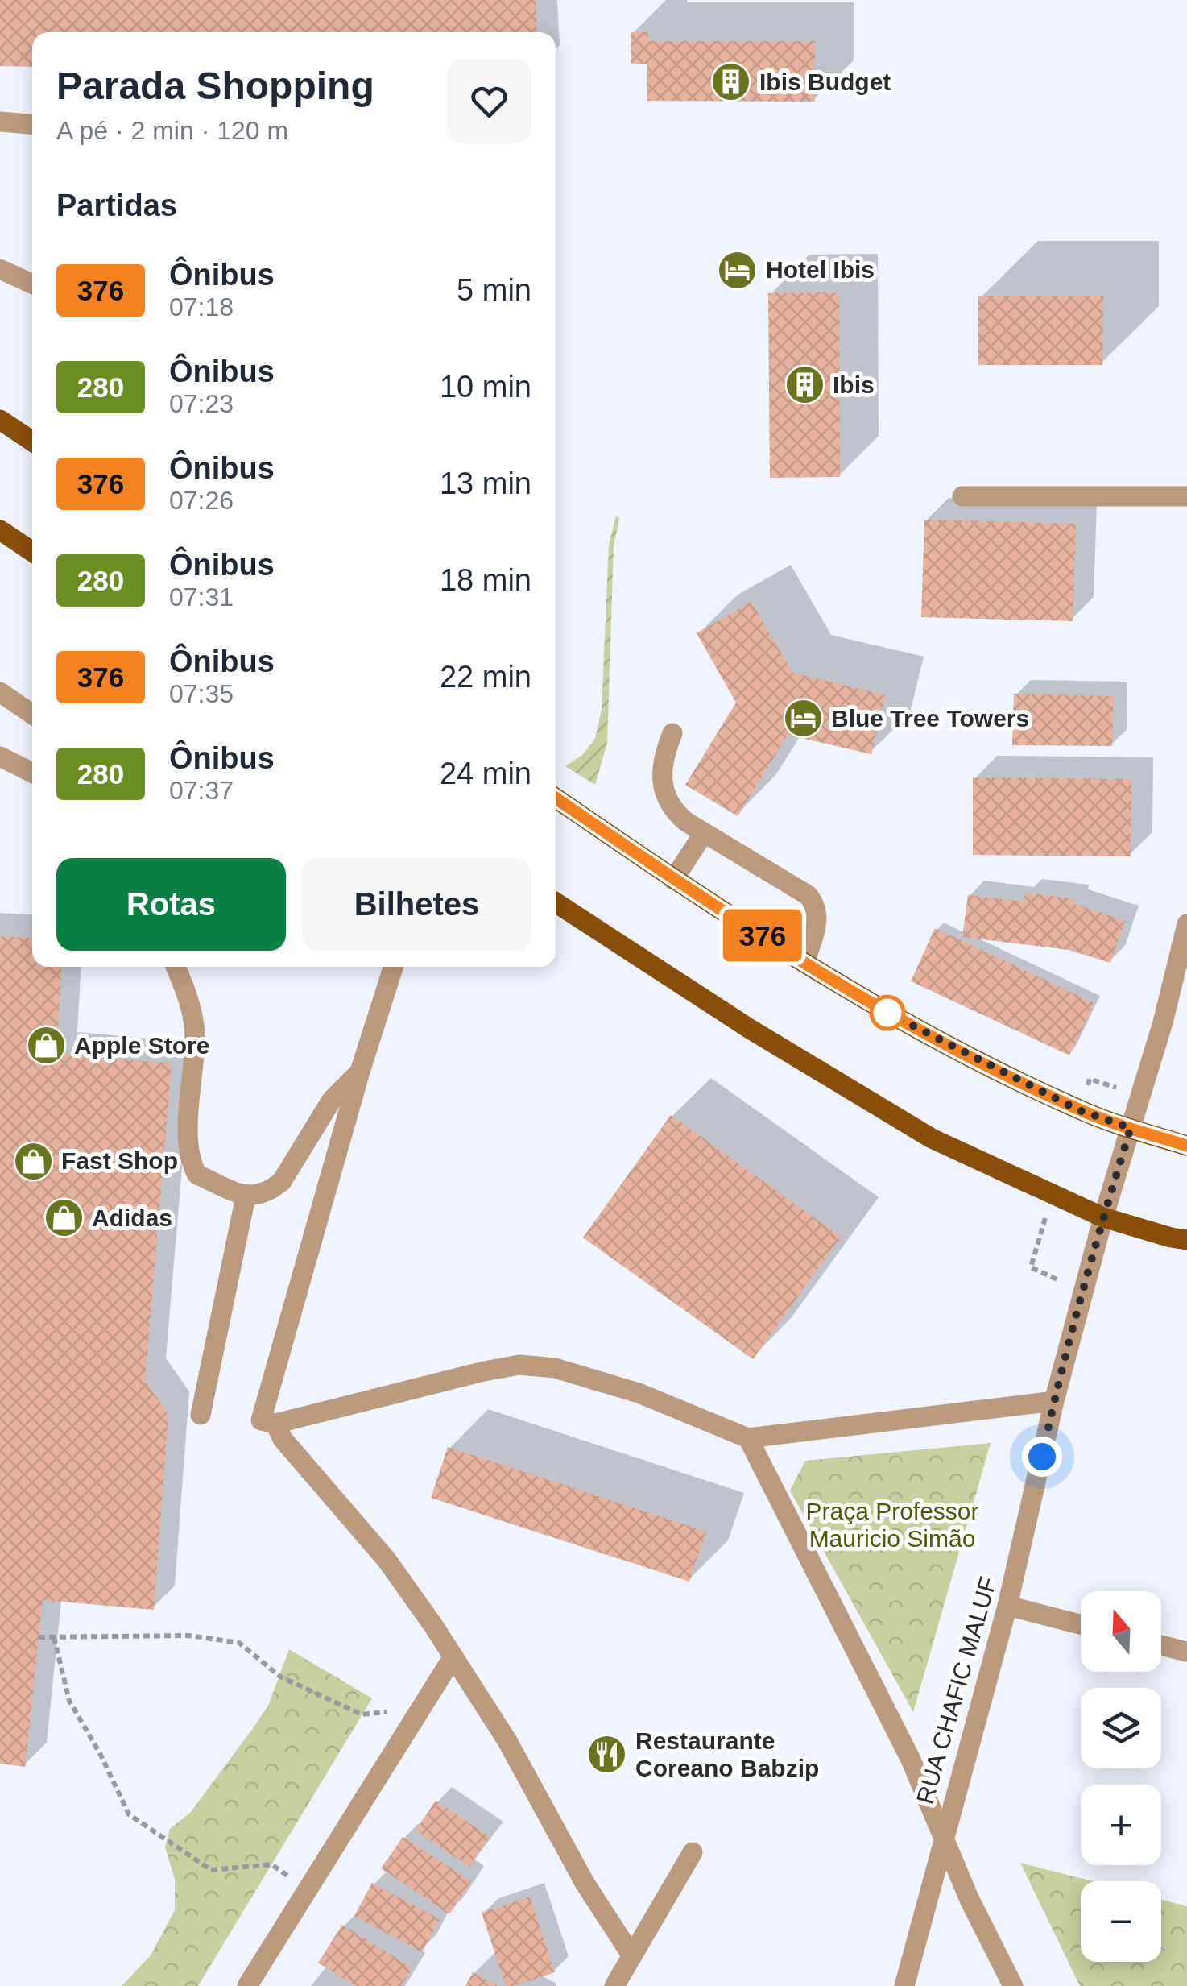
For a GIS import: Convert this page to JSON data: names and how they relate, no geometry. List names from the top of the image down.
{
  "streets": {
    "street": ["RUA CHAFIC MALUF"]
  },
  "parks": ["Praça Professor Mauricio Simão"],
  "places": {
    "building": ["Ibis Budget", "Ibis"],
    "hotel": ["Hotel Ibis", "Blue Tree Towers"],
    "shop": ["Apple Store", "Fast Shop", "Adidas"],
    "restaurant": ["Restaurante Coreano Babzip"]
  },
  "lines": ["bus line 376"],
  "north": "top",
  "page": {
    "on_map": "376",
    "heading": [
      ["Parada Shopping", "A pé · 2 min · 120 m"],
      "Partidas"
    ],
    "list": [
      {
        "mark": "376",
        "name": "Ônibus",
        "note": "07:18",
        "value": "5 min"
      },
      {
        "mark": "280",
        "name": "Ônibus",
        "note": "07:23",
        "value": "10 min"
      },
      {
        "mark": "376",
        "name": "Ônibus",
        "note": "07:26",
        "value": "13 min"
      },
      {
        "mark": "280",
        "name": "Ônibus",
        "note": "07:31",
        "value": "18 min"
      },
      {
        "mark": "376",
        "name": "Ônibus",
        "note": "07:35",
        "value": "22 min"
      },
      {
        "mark": "280",
        "name": "Ônibus",
        "note": "07:37",
        "value": "24 min"
      }
    ],
    "buttons": ["Rotas", "Bilhetes"],
    "map_buttons": ["+", "−"]
  }
}
